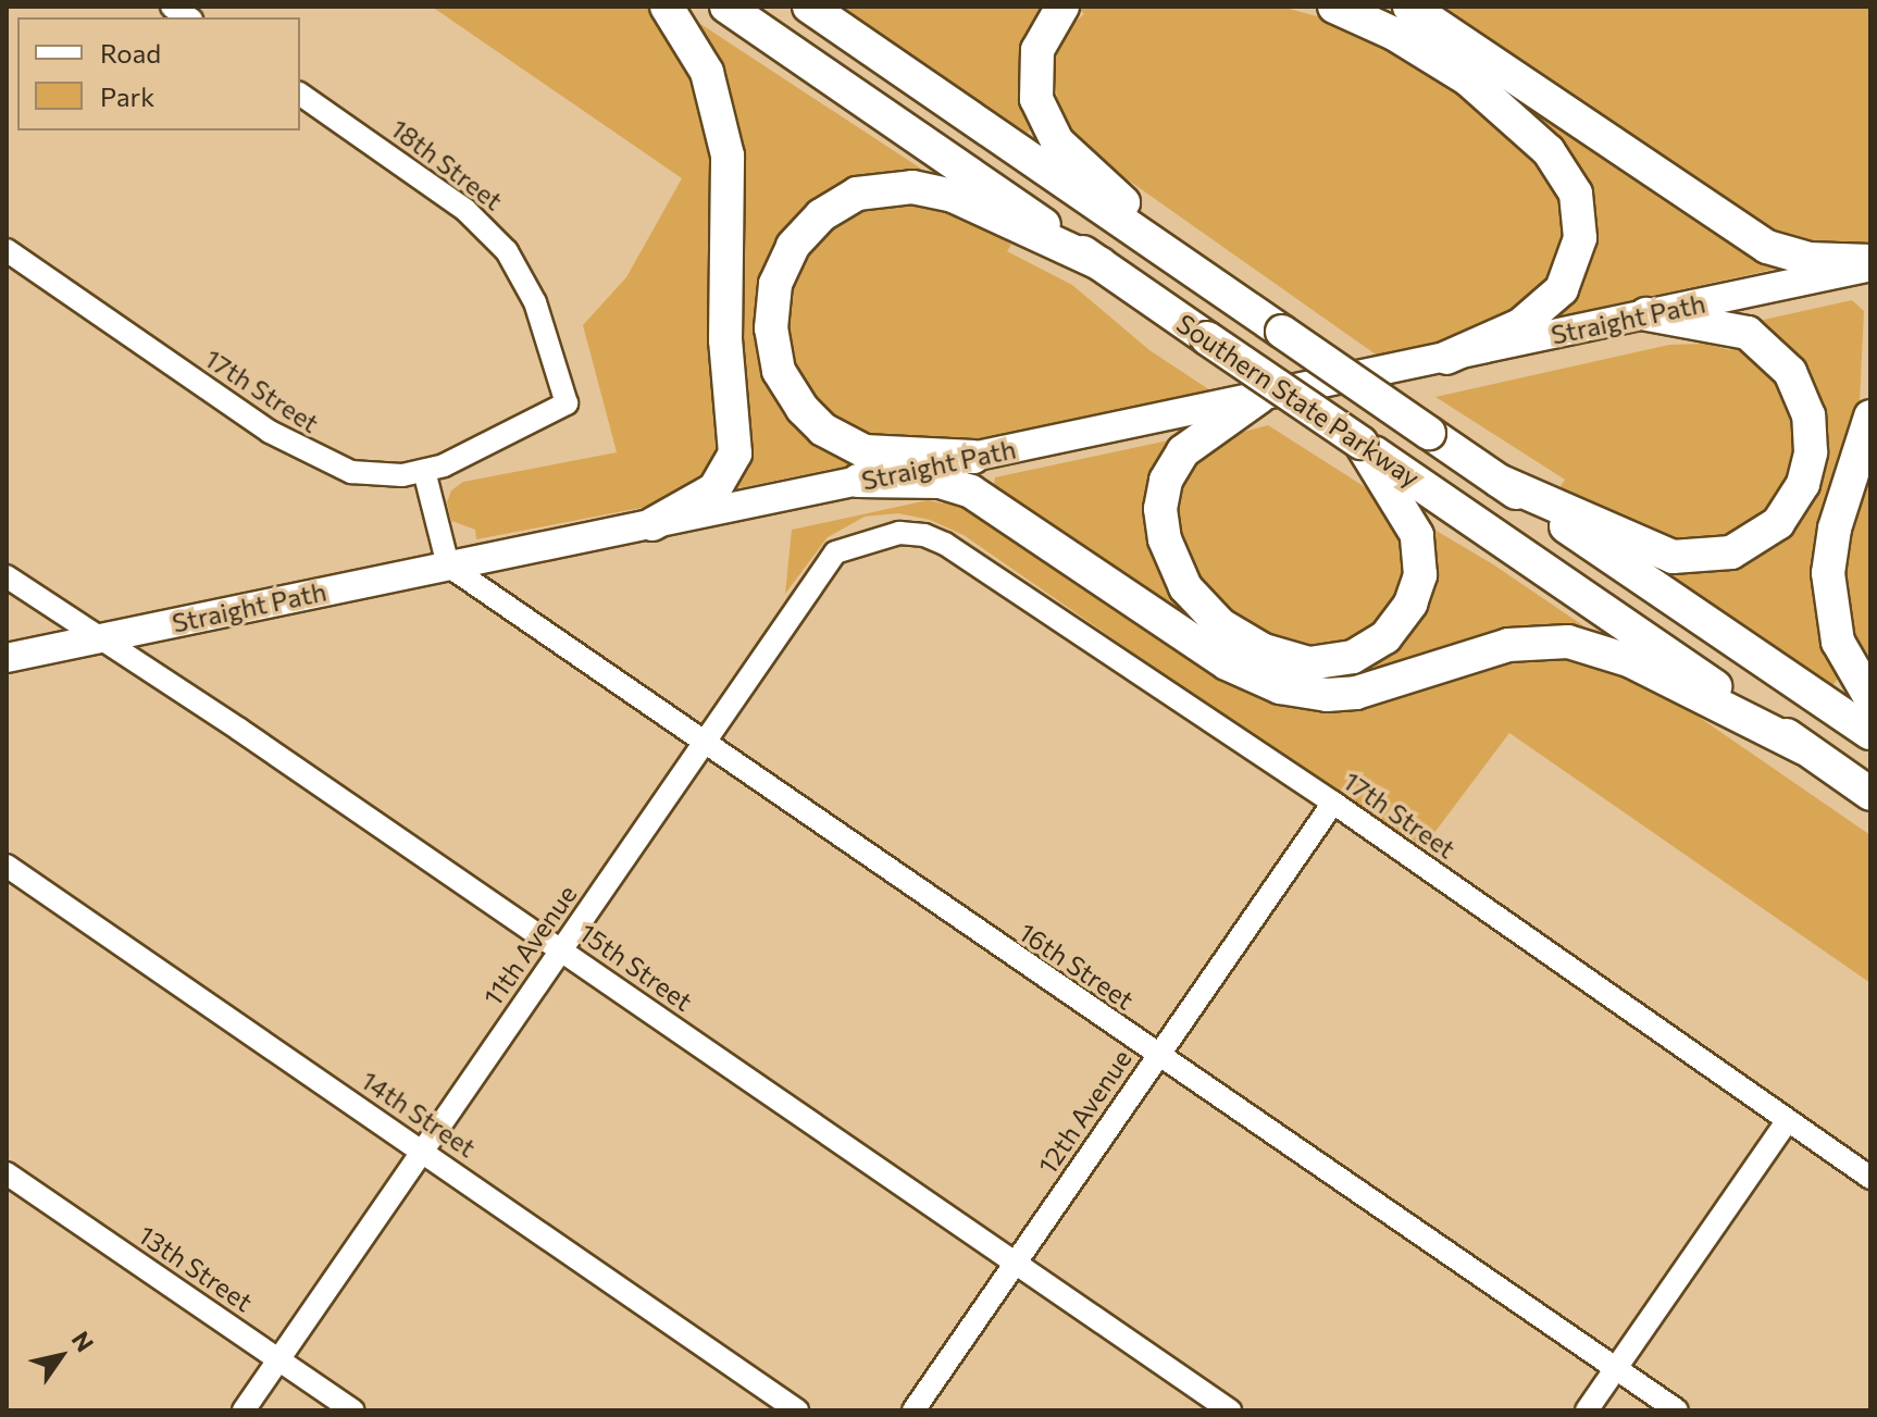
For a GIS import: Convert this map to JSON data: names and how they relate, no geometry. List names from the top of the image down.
{
  "streets": {
    "highway": ["Southern State Parkway"],
    "main road": ["Straight Path"],
    "street": [
      "18th Street",
      "17th Street",
      "11th Avenue",
      "16th Street",
      "15th Street",
      "12th Avenue",
      "14th Street",
      "13th Street"
    ]
  },
  "crossings": [
    ["18th Street", "17th Street"],
    ["Straight Path", "16th Street"],
    ["Straight Path", "15th Street"],
    ["17th Street", "11th Avenue"],
    ["17th Street", "12th Avenue"],
    ["11th Avenue", "16th Street"],
    ["11th Avenue", "15th Street"],
    ["11th Avenue", "14th Street"],
    ["11th Avenue", "13th Street"],
    ["16th Street", "12th Avenue"],
    ["15th Street", "12th Avenue"]
  ],
  "legend": ["Road", "Park"],
  "north": "top right"
}
